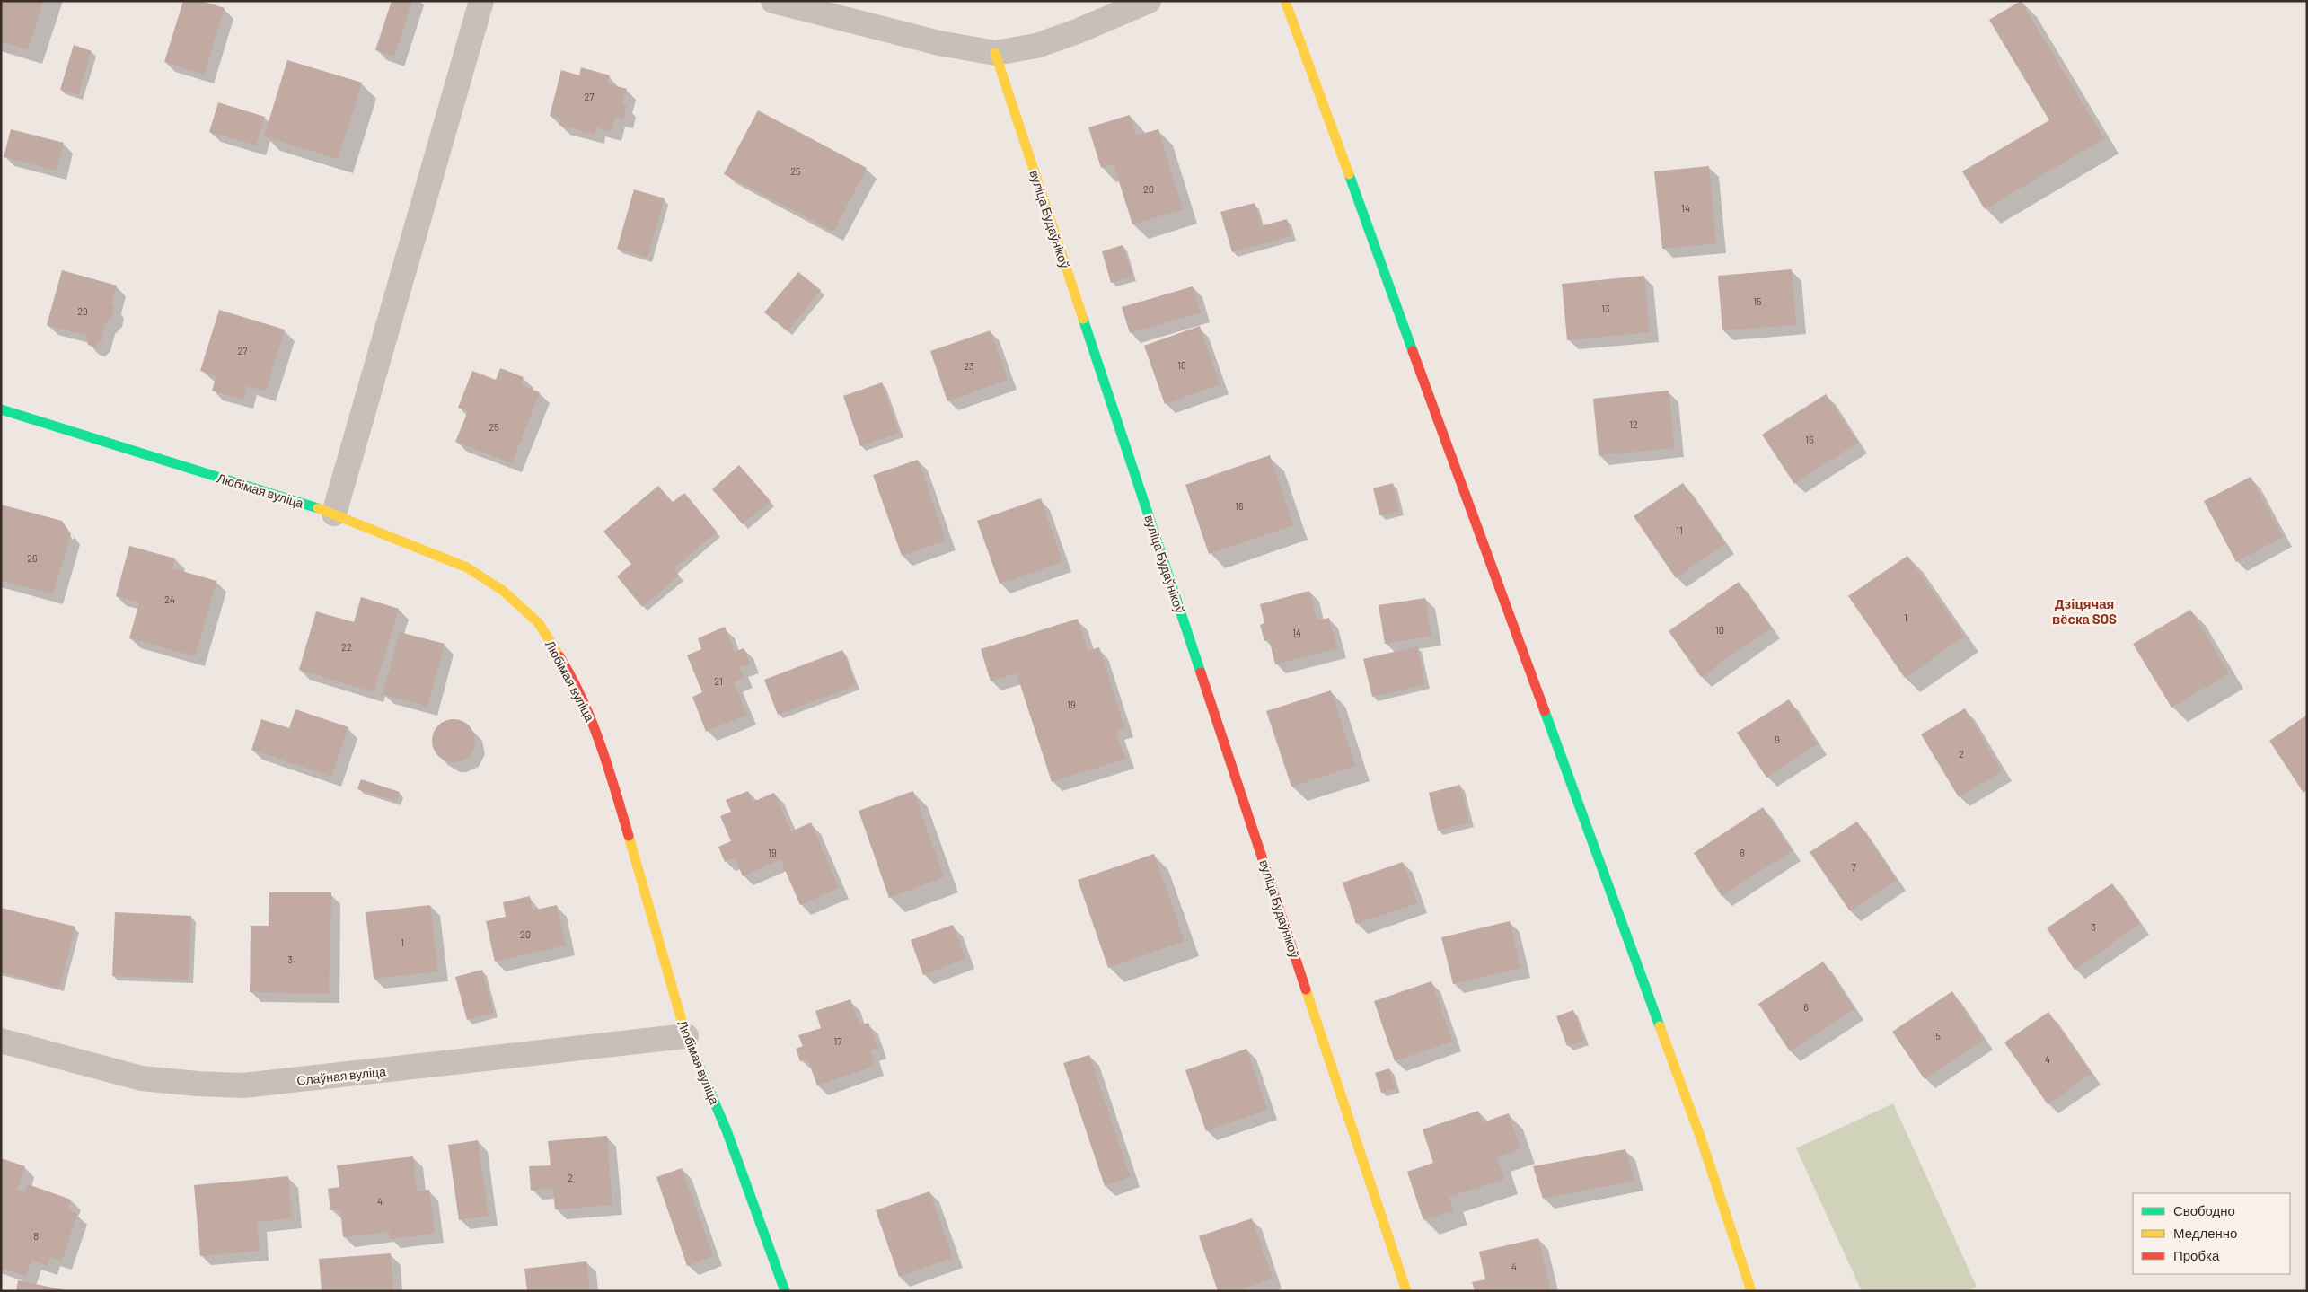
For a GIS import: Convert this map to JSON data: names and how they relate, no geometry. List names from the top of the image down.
{
  "streets": {
    "street": ["вуліца Будаўнікоў", "Любімая вуліца", "Слаўная вуліца"]
  },
  "crossings": [
    ["Любімая вуліца", "Слаўная вуліца"]
  ],
  "districts": ["Дзіцячая вёска SOS"],
  "house_numbers": [
    "27",
    "25",
    "20",
    "14",
    "15",
    "13",
    "29",
    "27",
    "18",
    "23",
    "12",
    "25",
    "16",
    "16",
    "11",
    "26",
    "24",
    "1",
    "10",
    "14",
    "22",
    "21",
    "19",
    "9",
    "2",
    "19",
    "8",
    "7",
    "3",
    "20",
    "1",
    "3",
    "6",
    "5",
    "17",
    "4",
    "2",
    "4",
    "8",
    "4"
  ],
  "legend": ["Свободно", "Медленно", "Пробка"]
}
